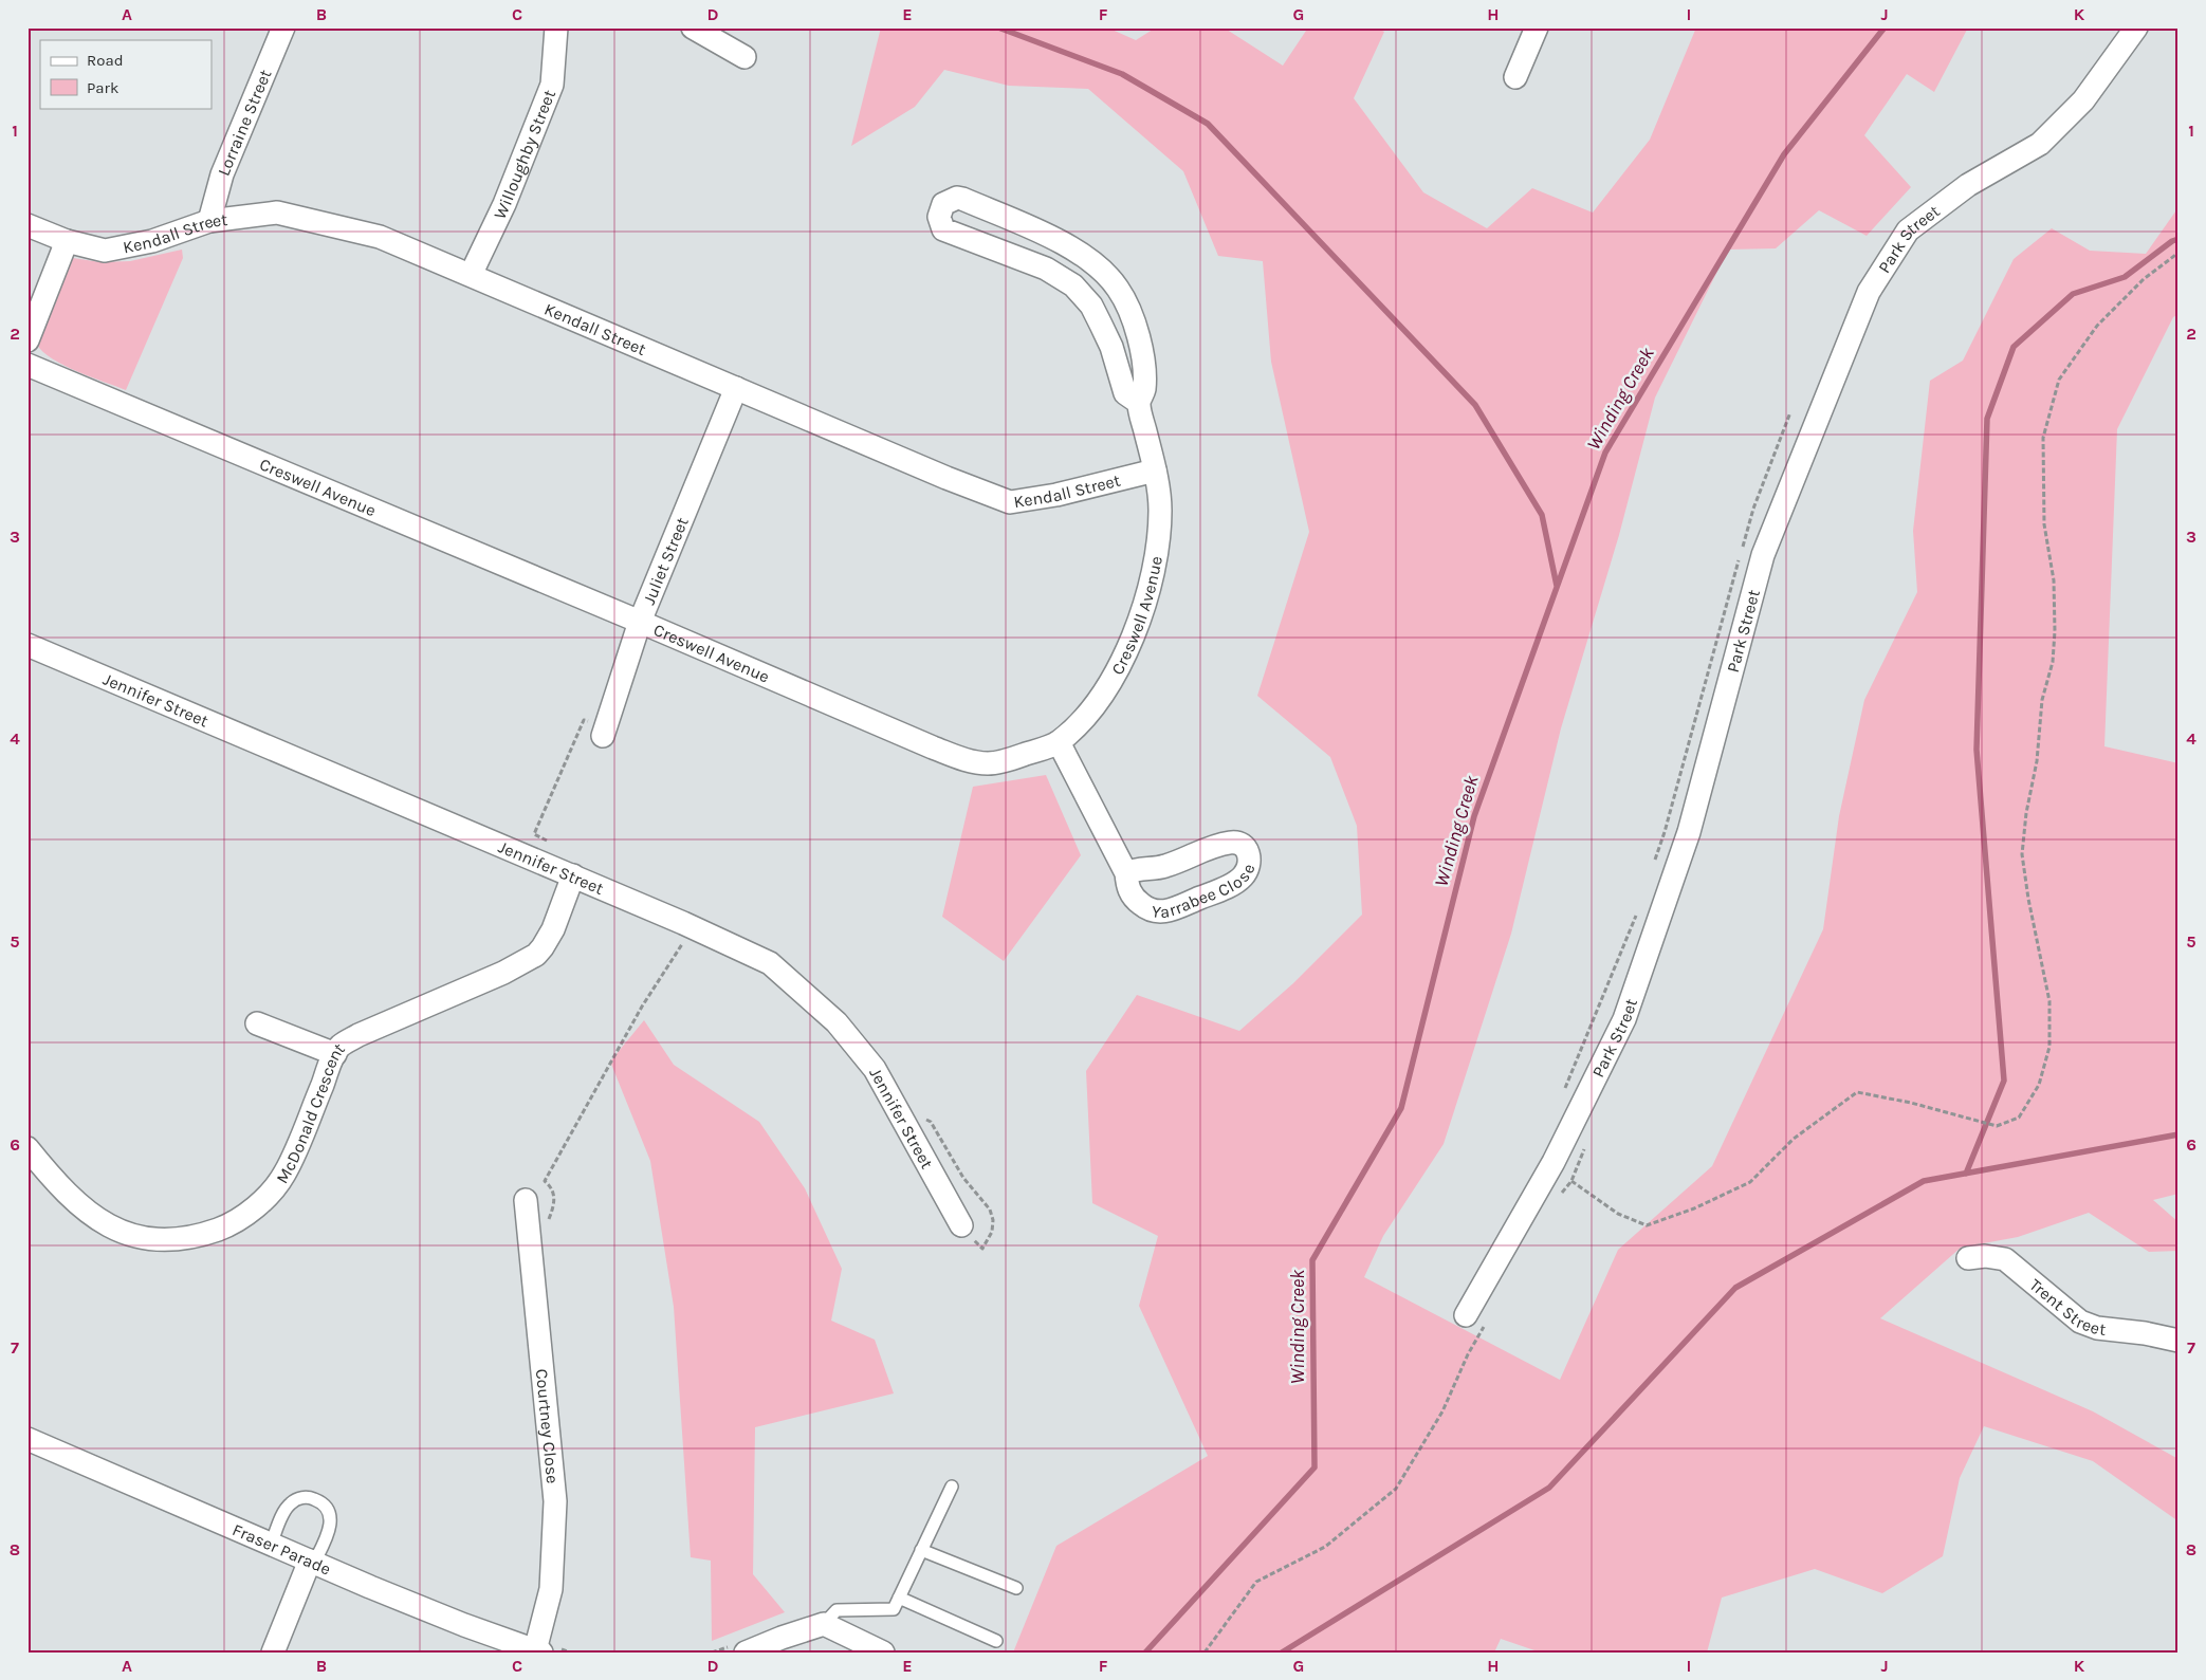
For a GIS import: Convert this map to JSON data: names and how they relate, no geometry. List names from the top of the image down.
{
  "streets": {
    "street": [
      "Lorraine Street",
      "Willoughby Street",
      "Kendall Street",
      "Park Street",
      "Creswell Avenue",
      "Juliet Street",
      "Jennifer Street",
      "Yarrabee Close",
      "McDonald Crescent",
      "Trent Street",
      "Courtney Close",
      "Fraser Parade"
    ]
  },
  "crossings": [
    ["Lorraine Street", "Kendall Street"],
    ["Willoughby Street", "Kendall Street"],
    ["Kendall Street", "Creswell Avenue"],
    ["Kendall Street", "Juliet Street"],
    ["Creswell Avenue", "Juliet Street"],
    ["Creswell Avenue", "Yarrabee Close"],
    ["Jennifer Street", "McDonald Crescent"],
    ["Courtney Close", "Fraser Parade"]
  ],
  "water": ["Winding Creek"],
  "legend": ["Road", "Park"],
  "grid": {
    "columns": [
      "A",
      "B",
      "C",
      "D",
      "E",
      "F",
      "G",
      "H",
      "I",
      "J",
      "K"
    ],
    "rows": [
      "1",
      "2",
      "3",
      "4",
      "5",
      "6",
      "7",
      "8"
    ]
  }
}
